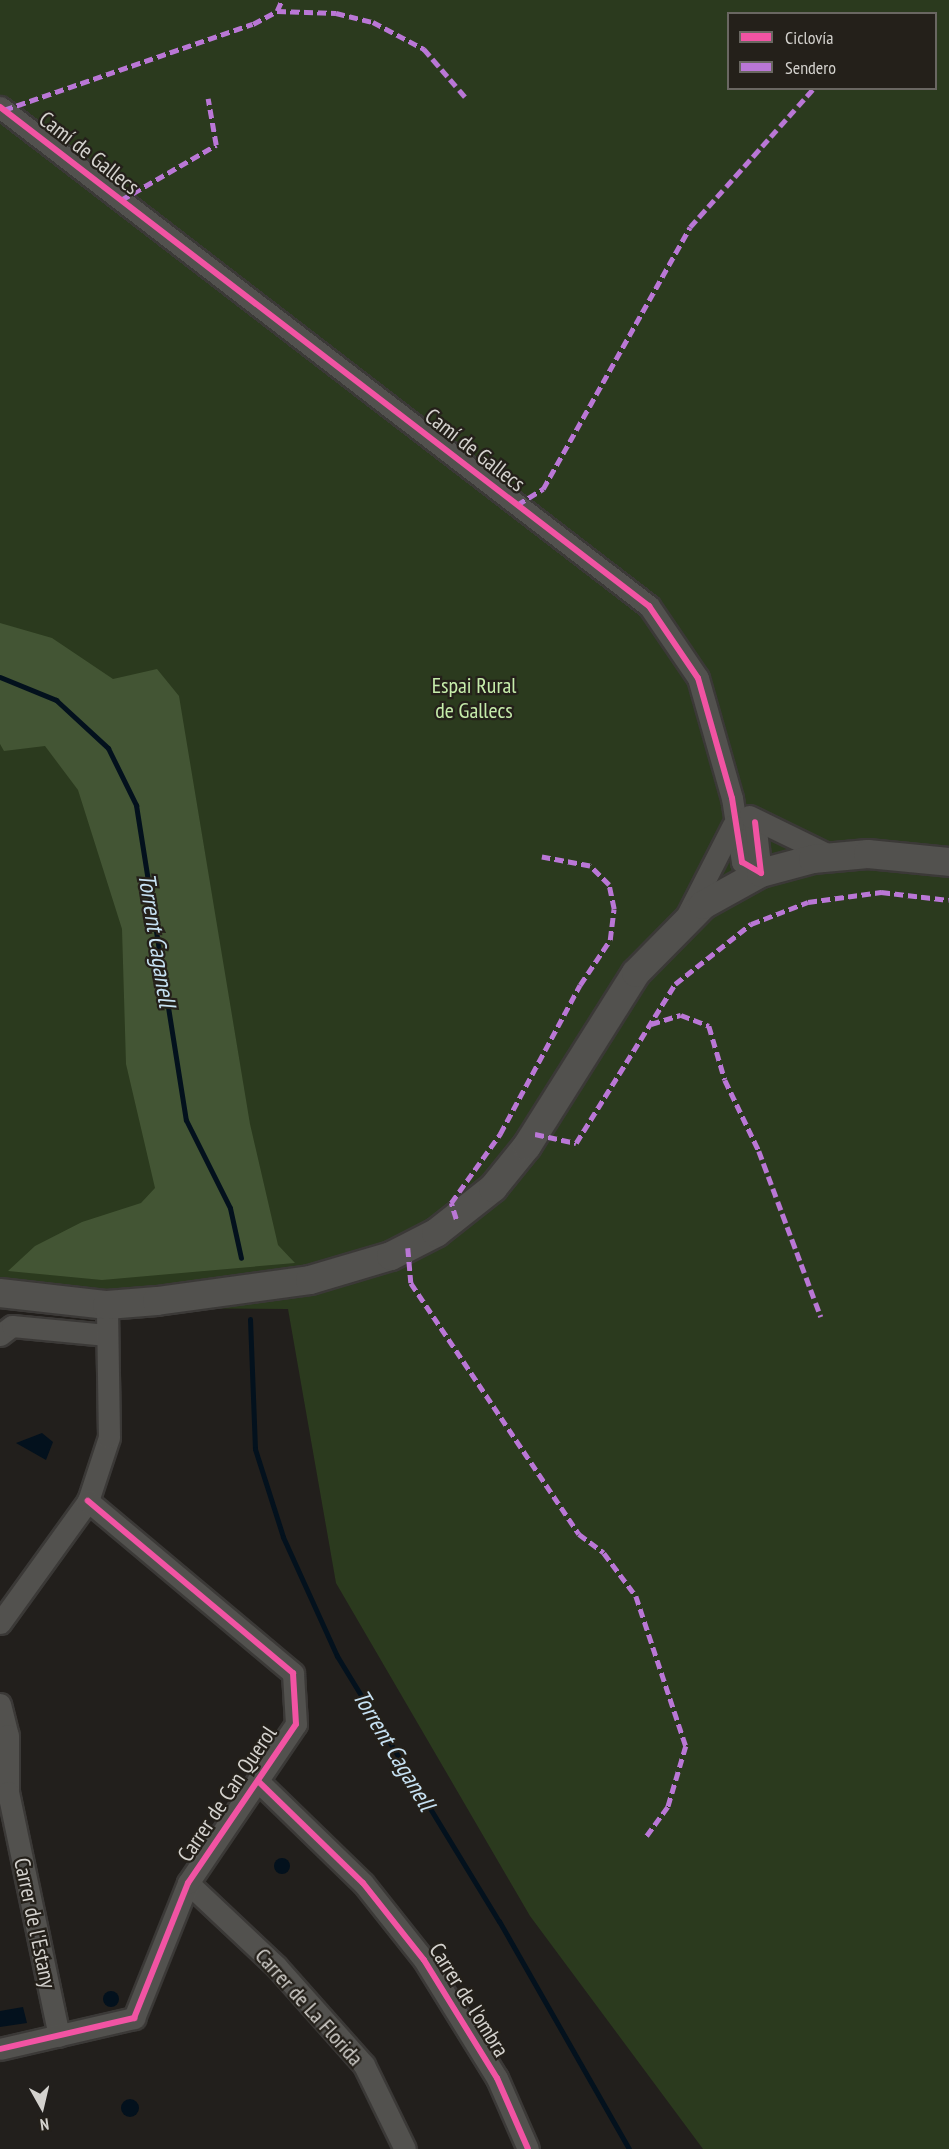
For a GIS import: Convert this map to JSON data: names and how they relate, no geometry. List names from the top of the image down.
{
  "streets": {
    "street": [
      "Camí de Gallecs",
      "Carrer de Can Querol",
      "Carrer de l'Estany",
      "Carrer de l'ombra",
      "Carrer de La Florida"
    ]
  },
  "crossings": [
    ["Carrer de Can Querol", "Carrer de l'Estany"],
    ["Carrer de Can Querol", "Carrer de l'ombra"],
    ["Carrer de Can Querol", "Carrer de La Florida"]
  ],
  "water": ["Torrent Caganell"],
  "parks": ["Espai Rural de Gallecs"],
  "legend": ["Ciclovía", "Sendero"],
  "north": "bottom"
}
